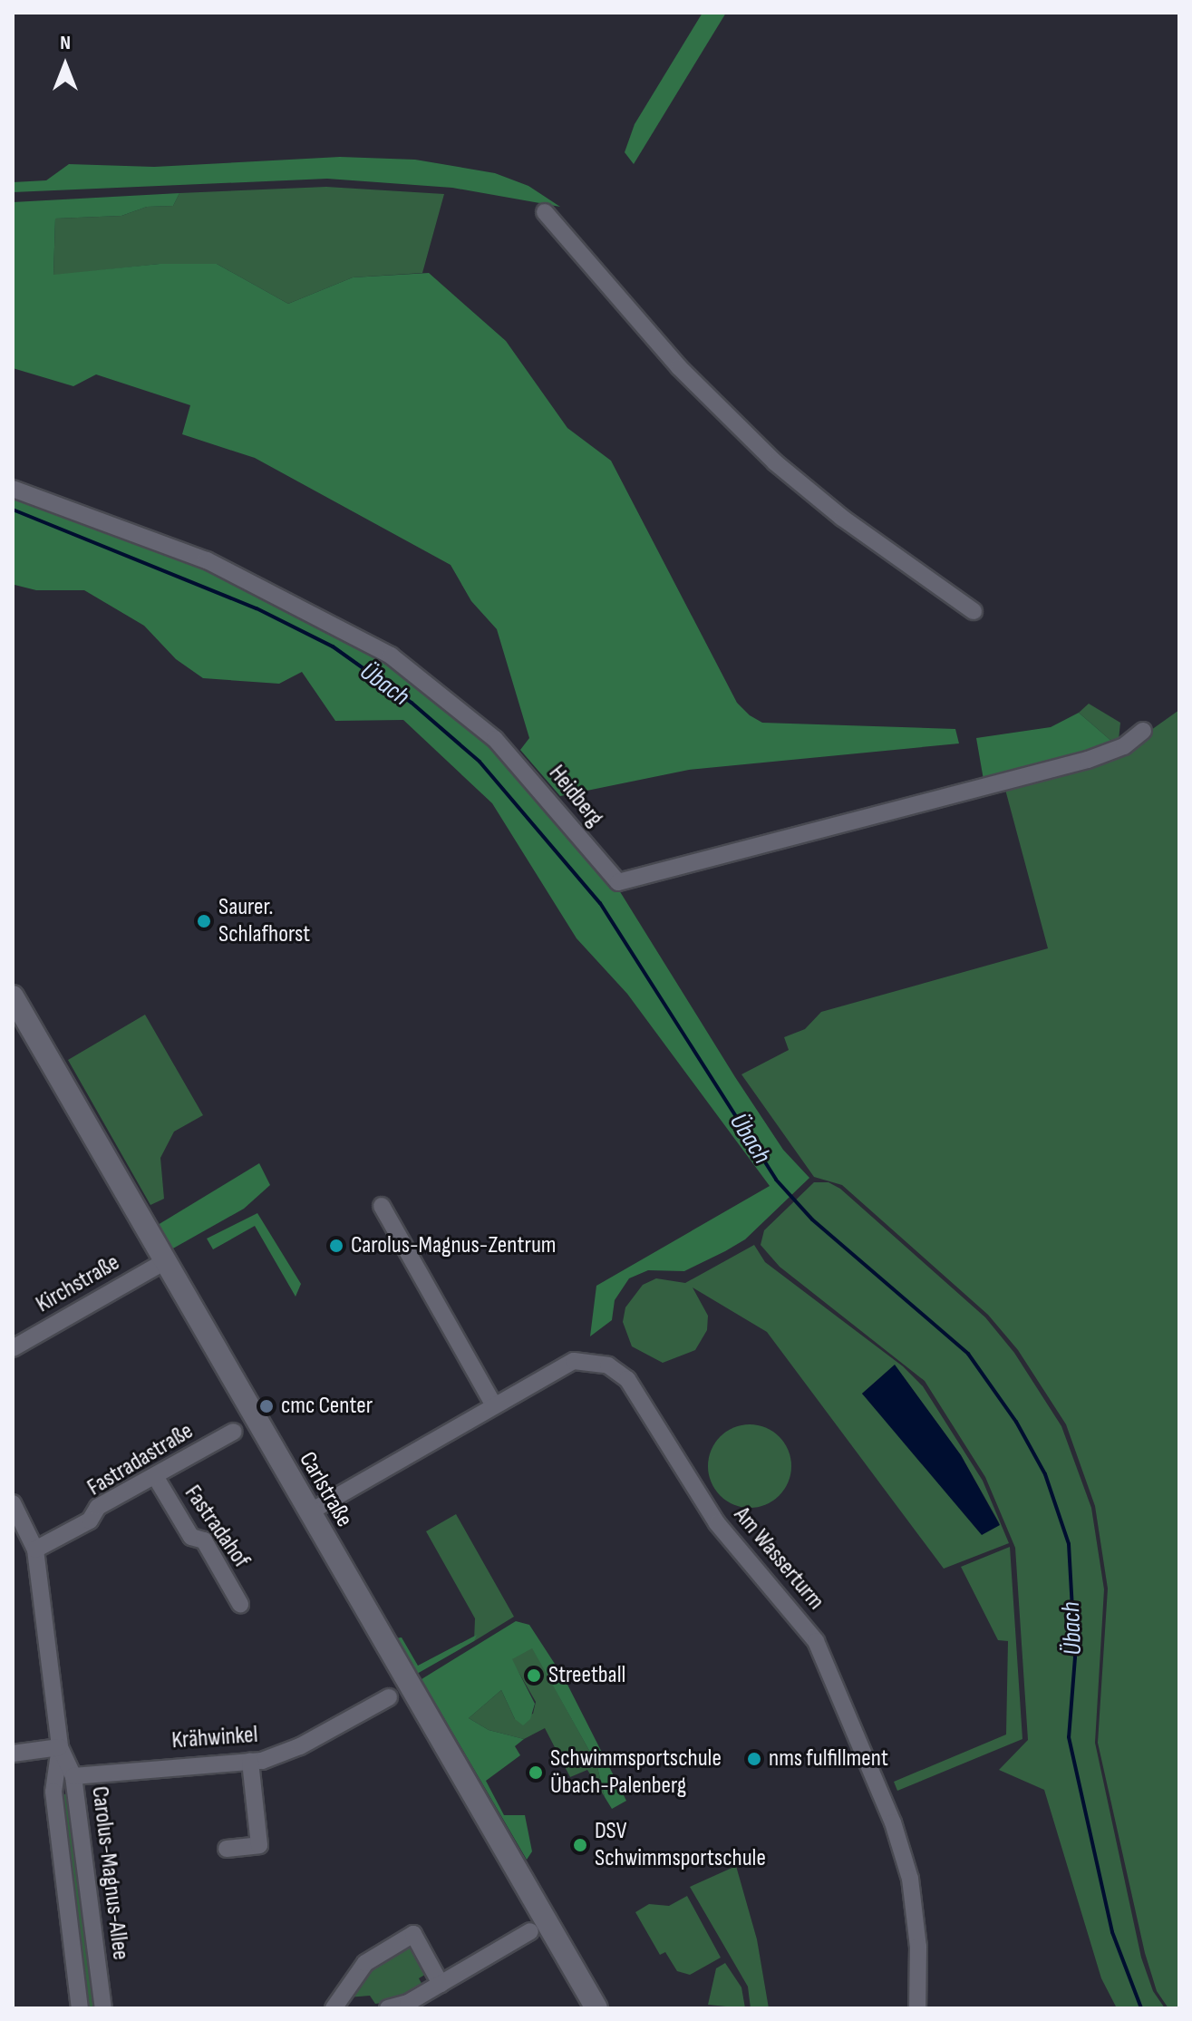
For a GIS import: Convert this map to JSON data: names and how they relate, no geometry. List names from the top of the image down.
{
  "streets": {
    "main road": ["Carlstraße"],
    "street": [
      "Heidberg",
      "Kirchstraße",
      "Fastradastraße",
      "Fastradahof",
      "Am Wasserturm",
      "Krähwinkel",
      "Carolus-Magnus-Allee"
    ]
  },
  "crossings": [
    ["Kirchstraße", "Carlstraße"],
    ["Fastradastraße", "Fastradahof"],
    ["Fastradastraße", "Carolus-Magnus-Allee"],
    ["Carlstraße", "Am Wasserturm"],
    ["Krähwinkel", "Carolus-Magnus-Allee"]
  ],
  "water": ["Übach"],
  "places": [
    "Saurer. Schlafhorst",
    "Carolus-Magnus-Zentrum",
    "cmc Center",
    "Streetball",
    "nms fulfillment",
    "Schwimmsportschule Übach-Palenberg",
    "DSV Schwimmsportschule"
  ],
  "north": "top"
}
